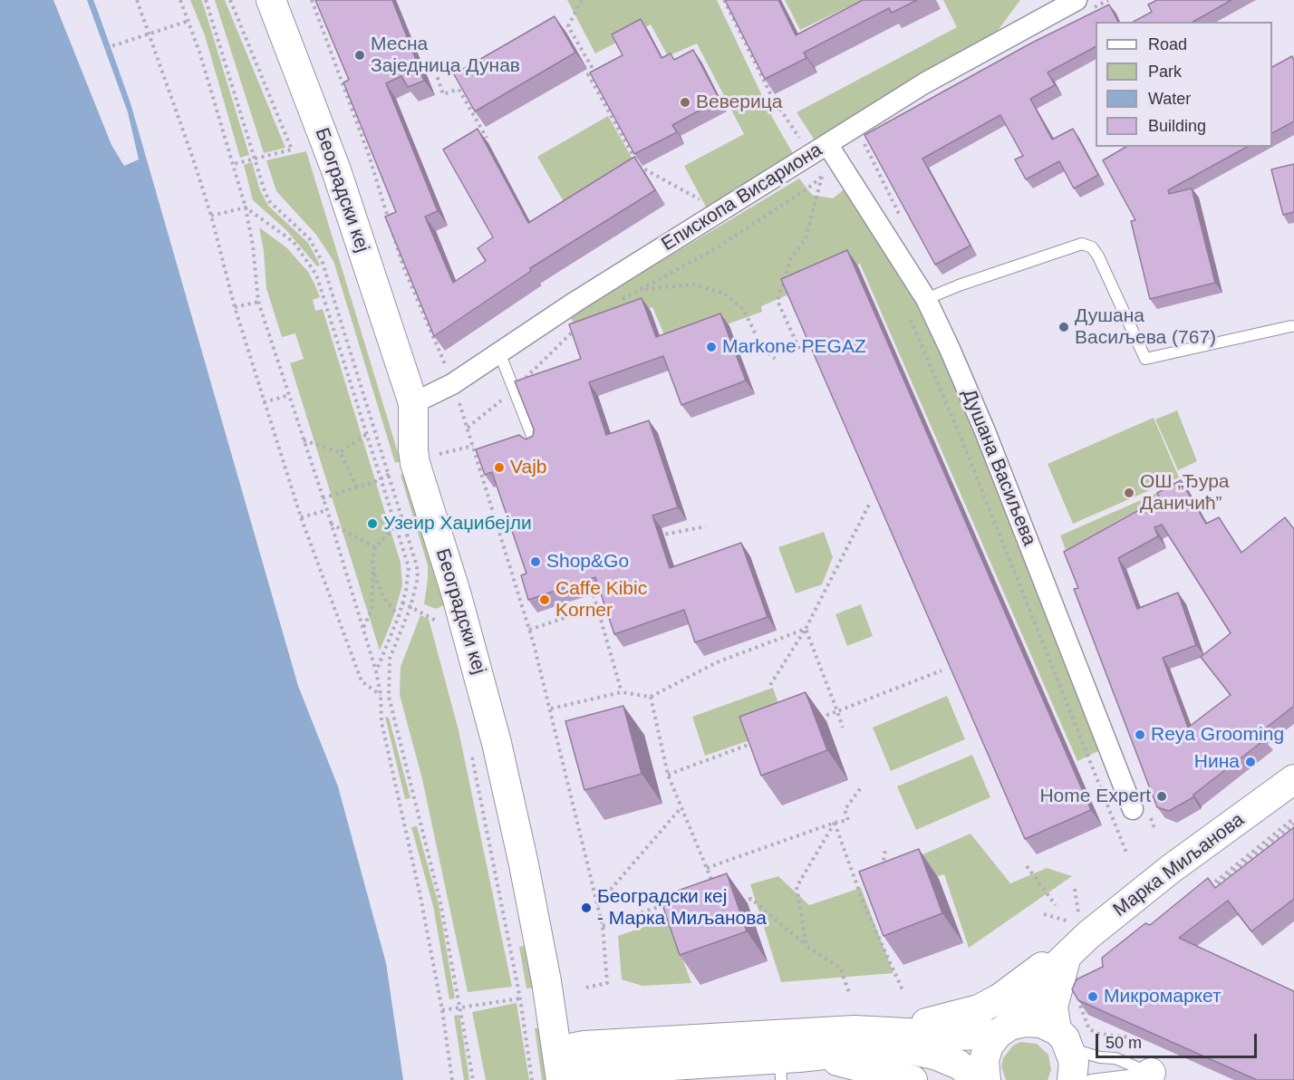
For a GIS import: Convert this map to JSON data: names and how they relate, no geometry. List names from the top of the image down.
{
  "streets": {
    "street": [
      "Београдски кеј",
      "Епископа Висариона",
      "Душана Васиљева",
      "Марка Миљанова"
    ]
  },
  "crossings": [
    ["Београдски кеј", "Епископа Висариона"],
    ["Епископа Висариона", "Душана Васиљева"]
  ],
  "places": [
    "Месна Заједница Дунав",
    "Веверица",
    "Душана Васиљева (767)",
    "Markone PEGAZ",
    "Vajb",
    "ОШ „Ђура Даничић”",
    "Узеир Хаџибејли",
    "Shop&Go",
    "Caffe Kibic Korner",
    "Reya Grooming",
    "Нина",
    "Home Expert",
    "Београдски кеј - Марка Миљанова",
    "Микромаркет"
  ],
  "legend": [
    "Road",
    "Park",
    "Water",
    "Building"
  ],
  "scale_bar": "50 m"
}
